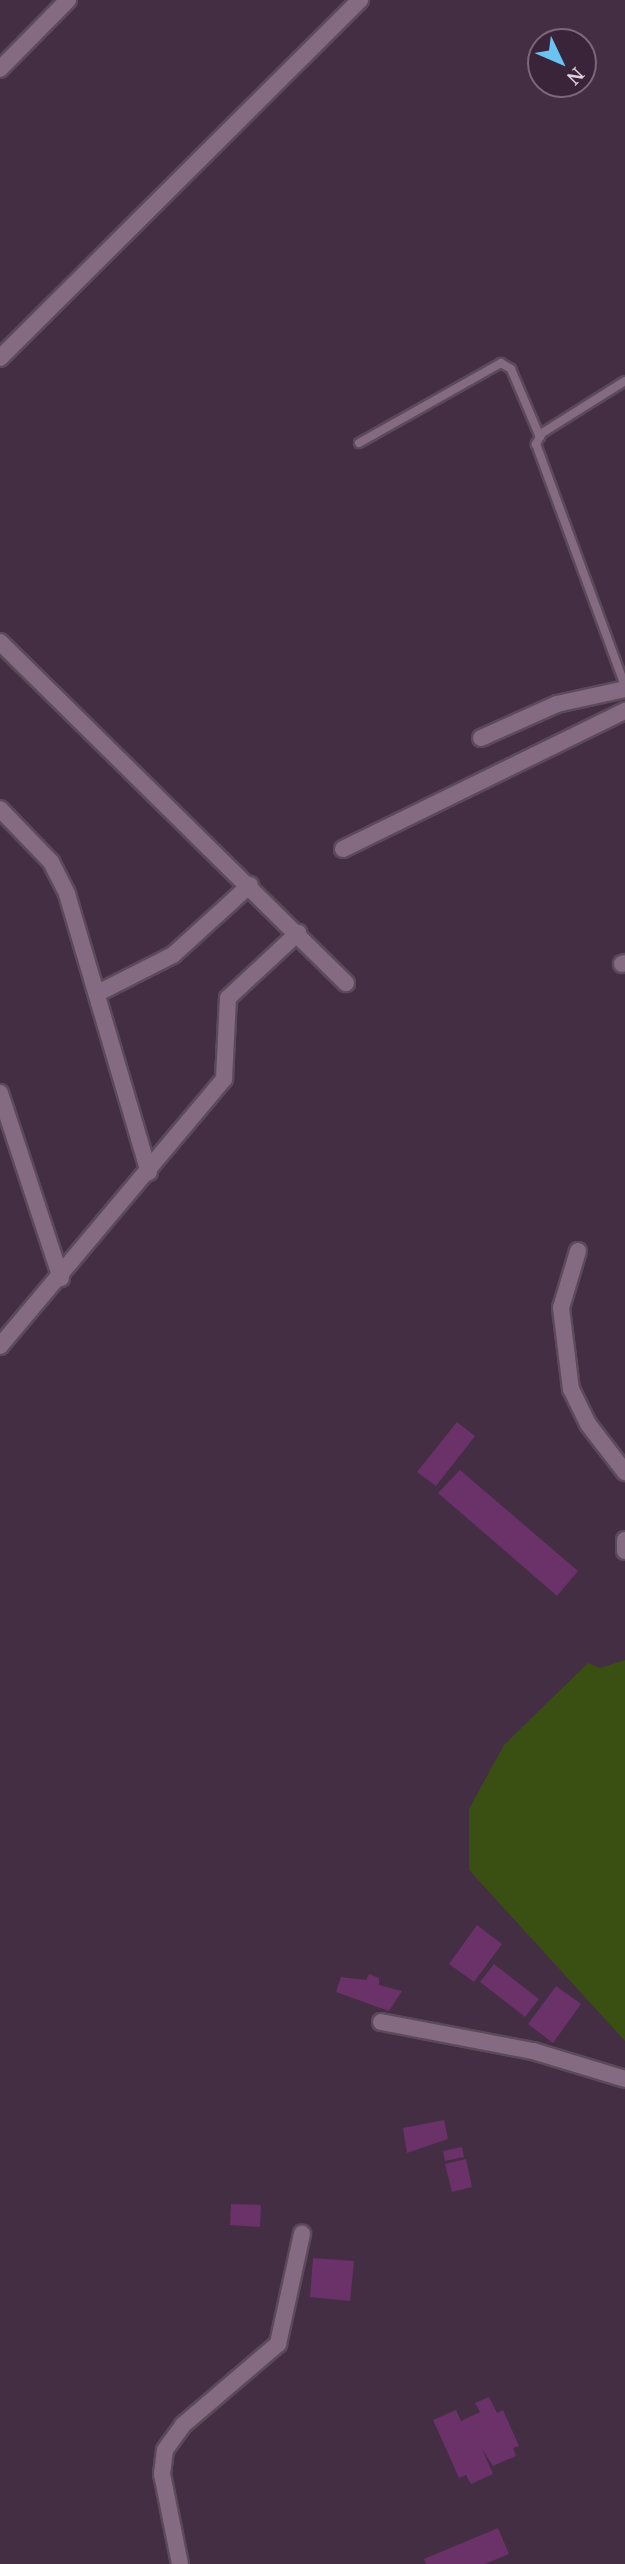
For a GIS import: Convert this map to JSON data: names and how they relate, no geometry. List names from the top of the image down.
{
  "north": "bottom right"
}
